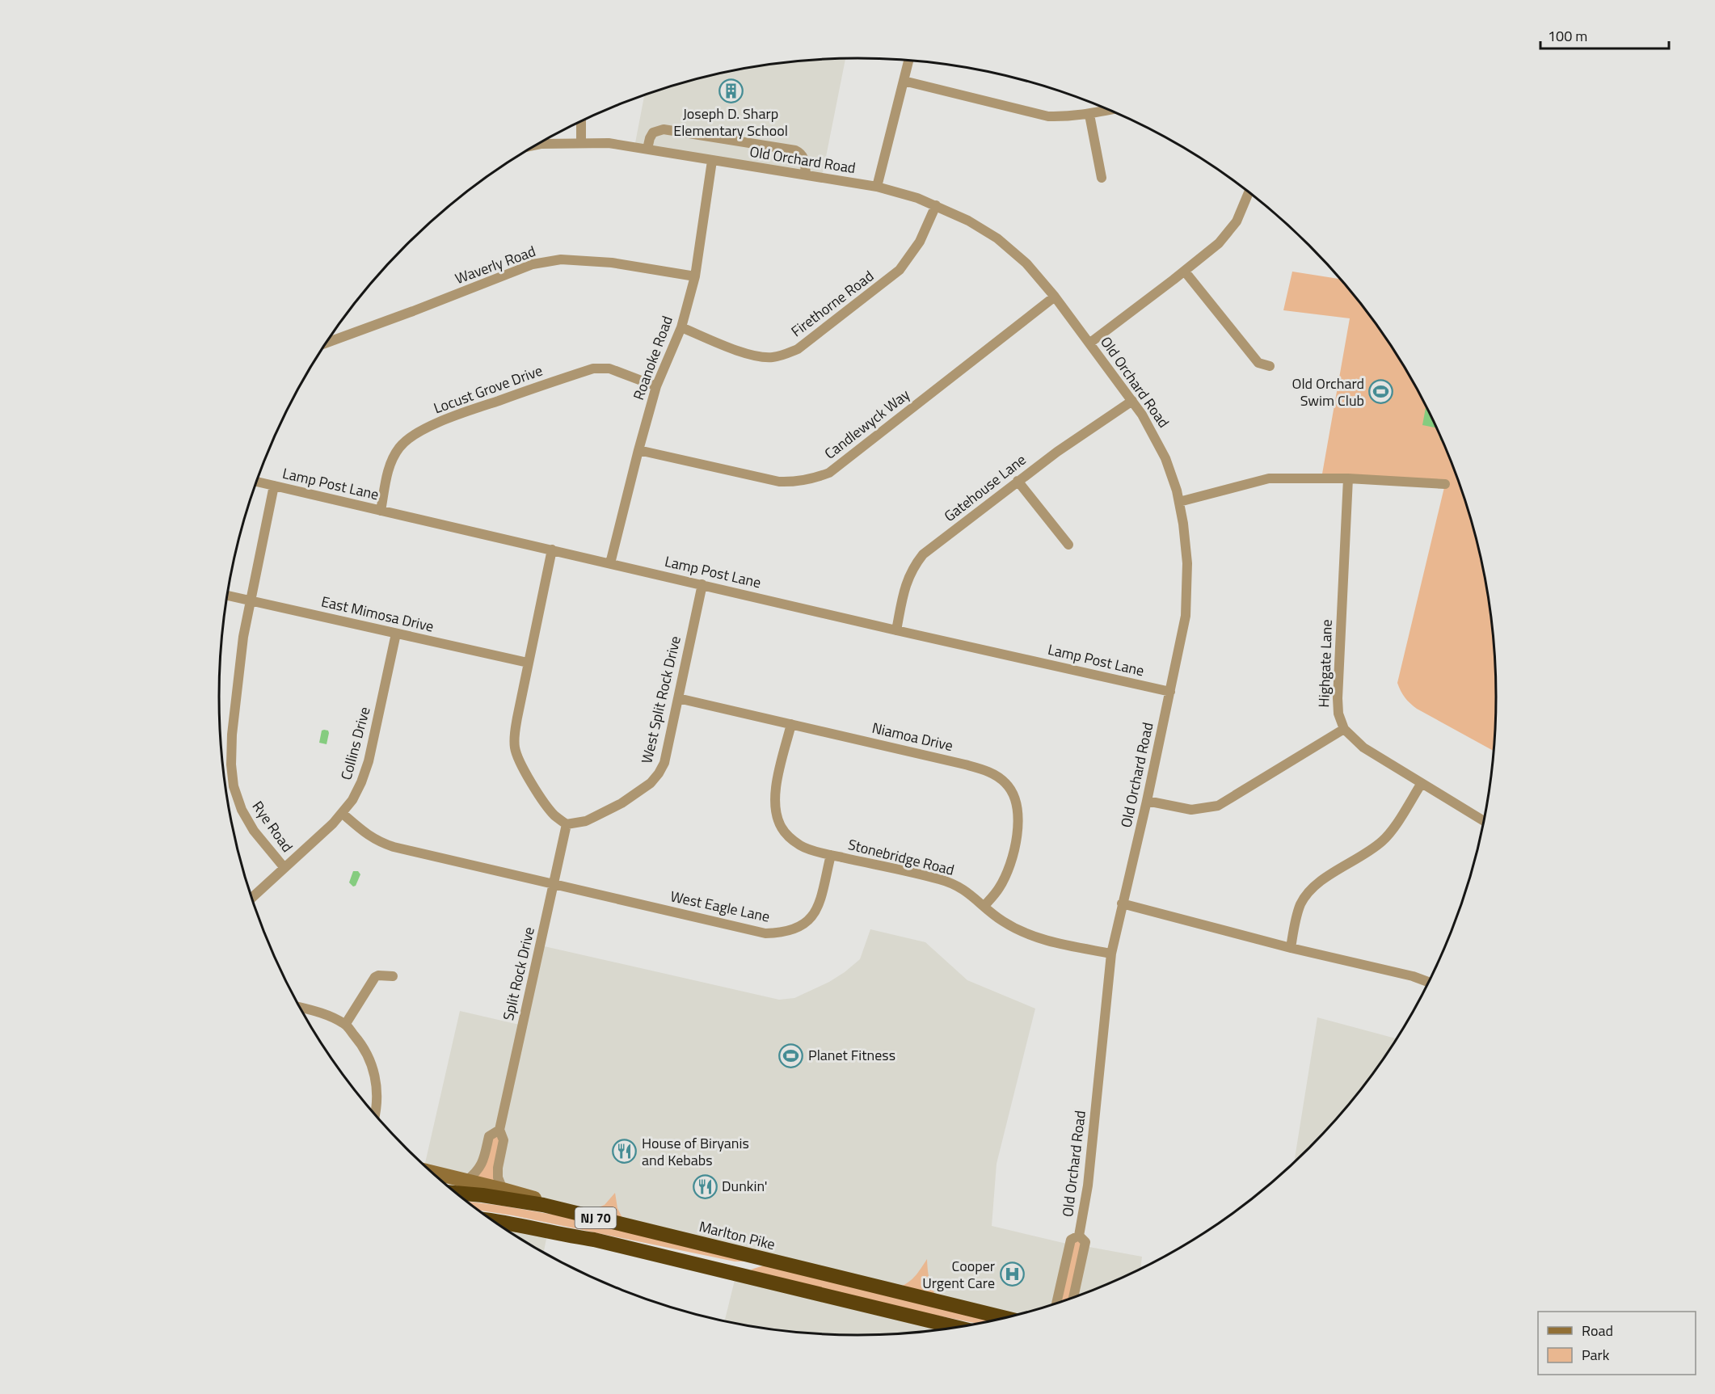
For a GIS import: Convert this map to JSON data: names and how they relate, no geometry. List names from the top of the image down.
{
  "streets": {
    "highway": ["NJ 70", "Marlton Pike"],
    "street": [
      "Old Orchard Road",
      "Waverly Road",
      "Firethorne Road",
      "Roanoke Road",
      "Locust Grove Drive",
      "Candlewyck Way",
      "Lamp Post Lane",
      "Gatehouse Lane",
      "East Mimosa Drive",
      "Highgate Lane",
      "West Split Rock Drive",
      "Niamoa Drive",
      "Collins Drive",
      "Rye Road",
      "Stonebridge Road",
      "West Eagle Lane",
      "Split Rock Drive"
    ]
  },
  "crossings": [
    ["Old Orchard Road", "Firethorne Road"],
    ["Old Orchard Road", "Roanoke Road"],
    ["Old Orchard Road", "Candlewyck Way"],
    ["Old Orchard Road", "Lamp Post Lane"],
    ["Old Orchard Road", "Gatehouse Lane"],
    ["Old Orchard Road", "Stonebridge Road"],
    ["Waverly Road", "Roanoke Road"],
    ["Firethorne Road", "Roanoke Road"],
    ["Roanoke Road", "Locust Grove Drive"],
    ["Roanoke Road", "Candlewyck Way"],
    ["Roanoke Road", "Lamp Post Lane"],
    ["Locust Grove Drive", "Lamp Post Lane"],
    ["Lamp Post Lane", "Gatehouse Lane"],
    ["Lamp Post Lane", "West Split Rock Drive"],
    ["Lamp Post Lane", "Rye Road"],
    ["East Mimosa Drive", "Collins Drive"],
    ["East Mimosa Drive", "Rye Road"],
    ["West Split Rock Drive", "Niamoa Drive"],
    ["West Split Rock Drive", "Split Rock Drive"],
    ["Niamoa Drive", "Stonebridge Road"],
    ["Collins Drive", "Rye Road"],
    ["Collins Drive", "West Eagle Lane"],
    ["Stonebridge Road", "West Eagle Lane"],
    ["West Eagle Lane", "Split Rock Drive"]
  ],
  "places": {
    "building": ["Joseph D. Sharp Elementary School"],
    "sports": ["Old Orchard Swim Club", "Planet Fitness"],
    "restaurant": ["House of Biryanis and Kebabs", "Dunkin'"],
    "hospital": ["Cooper Urgent Care"]
  },
  "legend": ["Road", "Park"],
  "scale_bar": "100 m"
}
